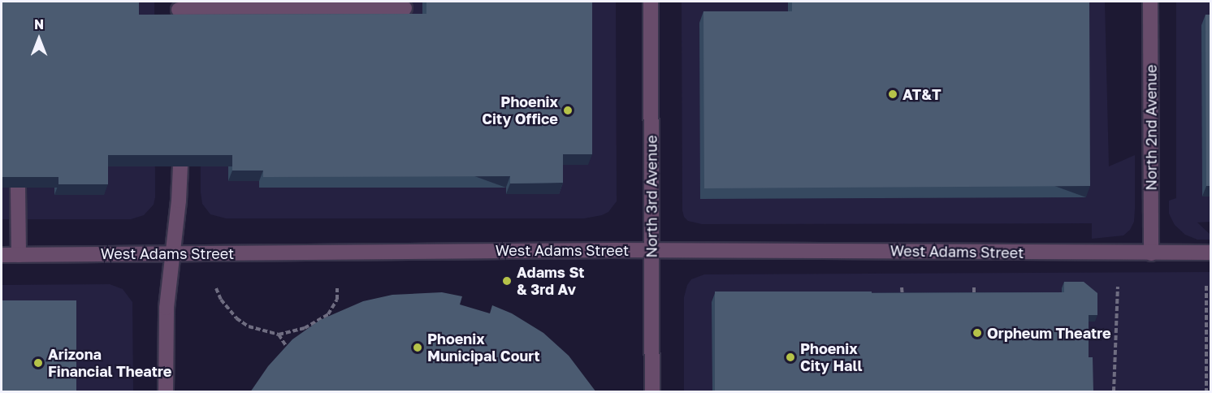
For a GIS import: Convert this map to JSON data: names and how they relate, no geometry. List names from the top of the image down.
{
  "streets": {
    "street": ["North 2nd Avenue", "North 3rd Avenue", "West Adams Street"]
  },
  "crossings": [
    ["North 2nd Avenue", "West Adams Street"],
    ["North 3rd Avenue", "West Adams Street"]
  ],
  "places": [
    "AT&T",
    "Phoenix City Office",
    "Adams St & 3rd Av",
    "Orpheum Theatre",
    "Phoenix Municipal Court",
    "Phoenix City Hall",
    "Arizona Financial Theatre"
  ],
  "north": "top"
}
